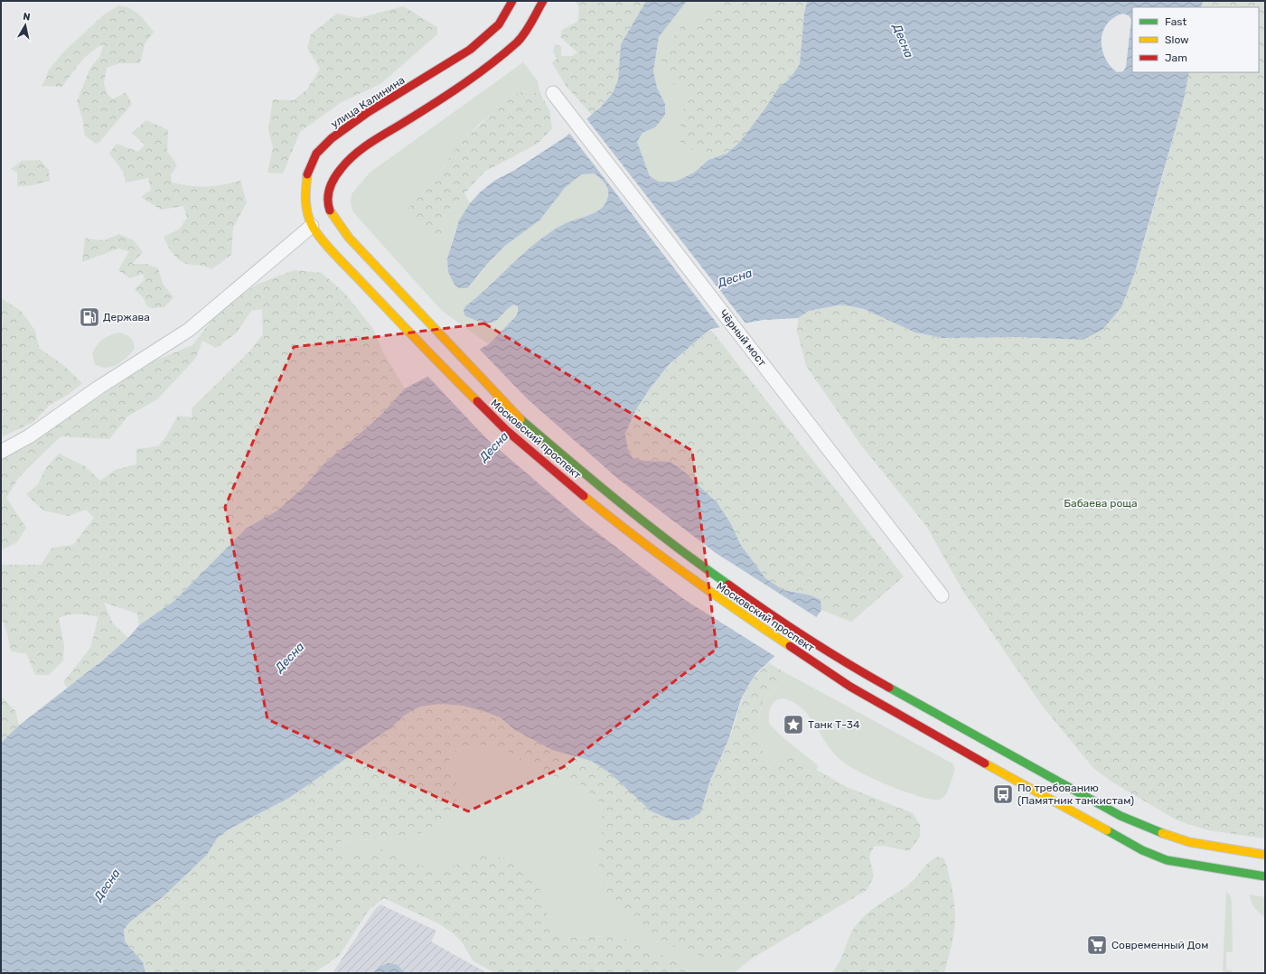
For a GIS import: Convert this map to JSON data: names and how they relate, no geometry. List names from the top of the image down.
{
  "streets": {
    "main road": ["улица Калинина", "Московский проспект"],
    "street": ["Чёрный мост"]
  },
  "crossings": [
    ["улица Калинина", "Московский проспект"]
  ],
  "water": ["Десна"],
  "parks": ["Бабаева роща"],
  "places": {
    "fuel station": ["Держава"],
    "place": ["Танк Т-34"],
    "bus stop": ["По требованию (Памятник танкистам)"],
    "supermarket": ["Современный Дом"]
  },
  "legend": ["Fast", "Slow", "Jam"],
  "north": "top"
}
